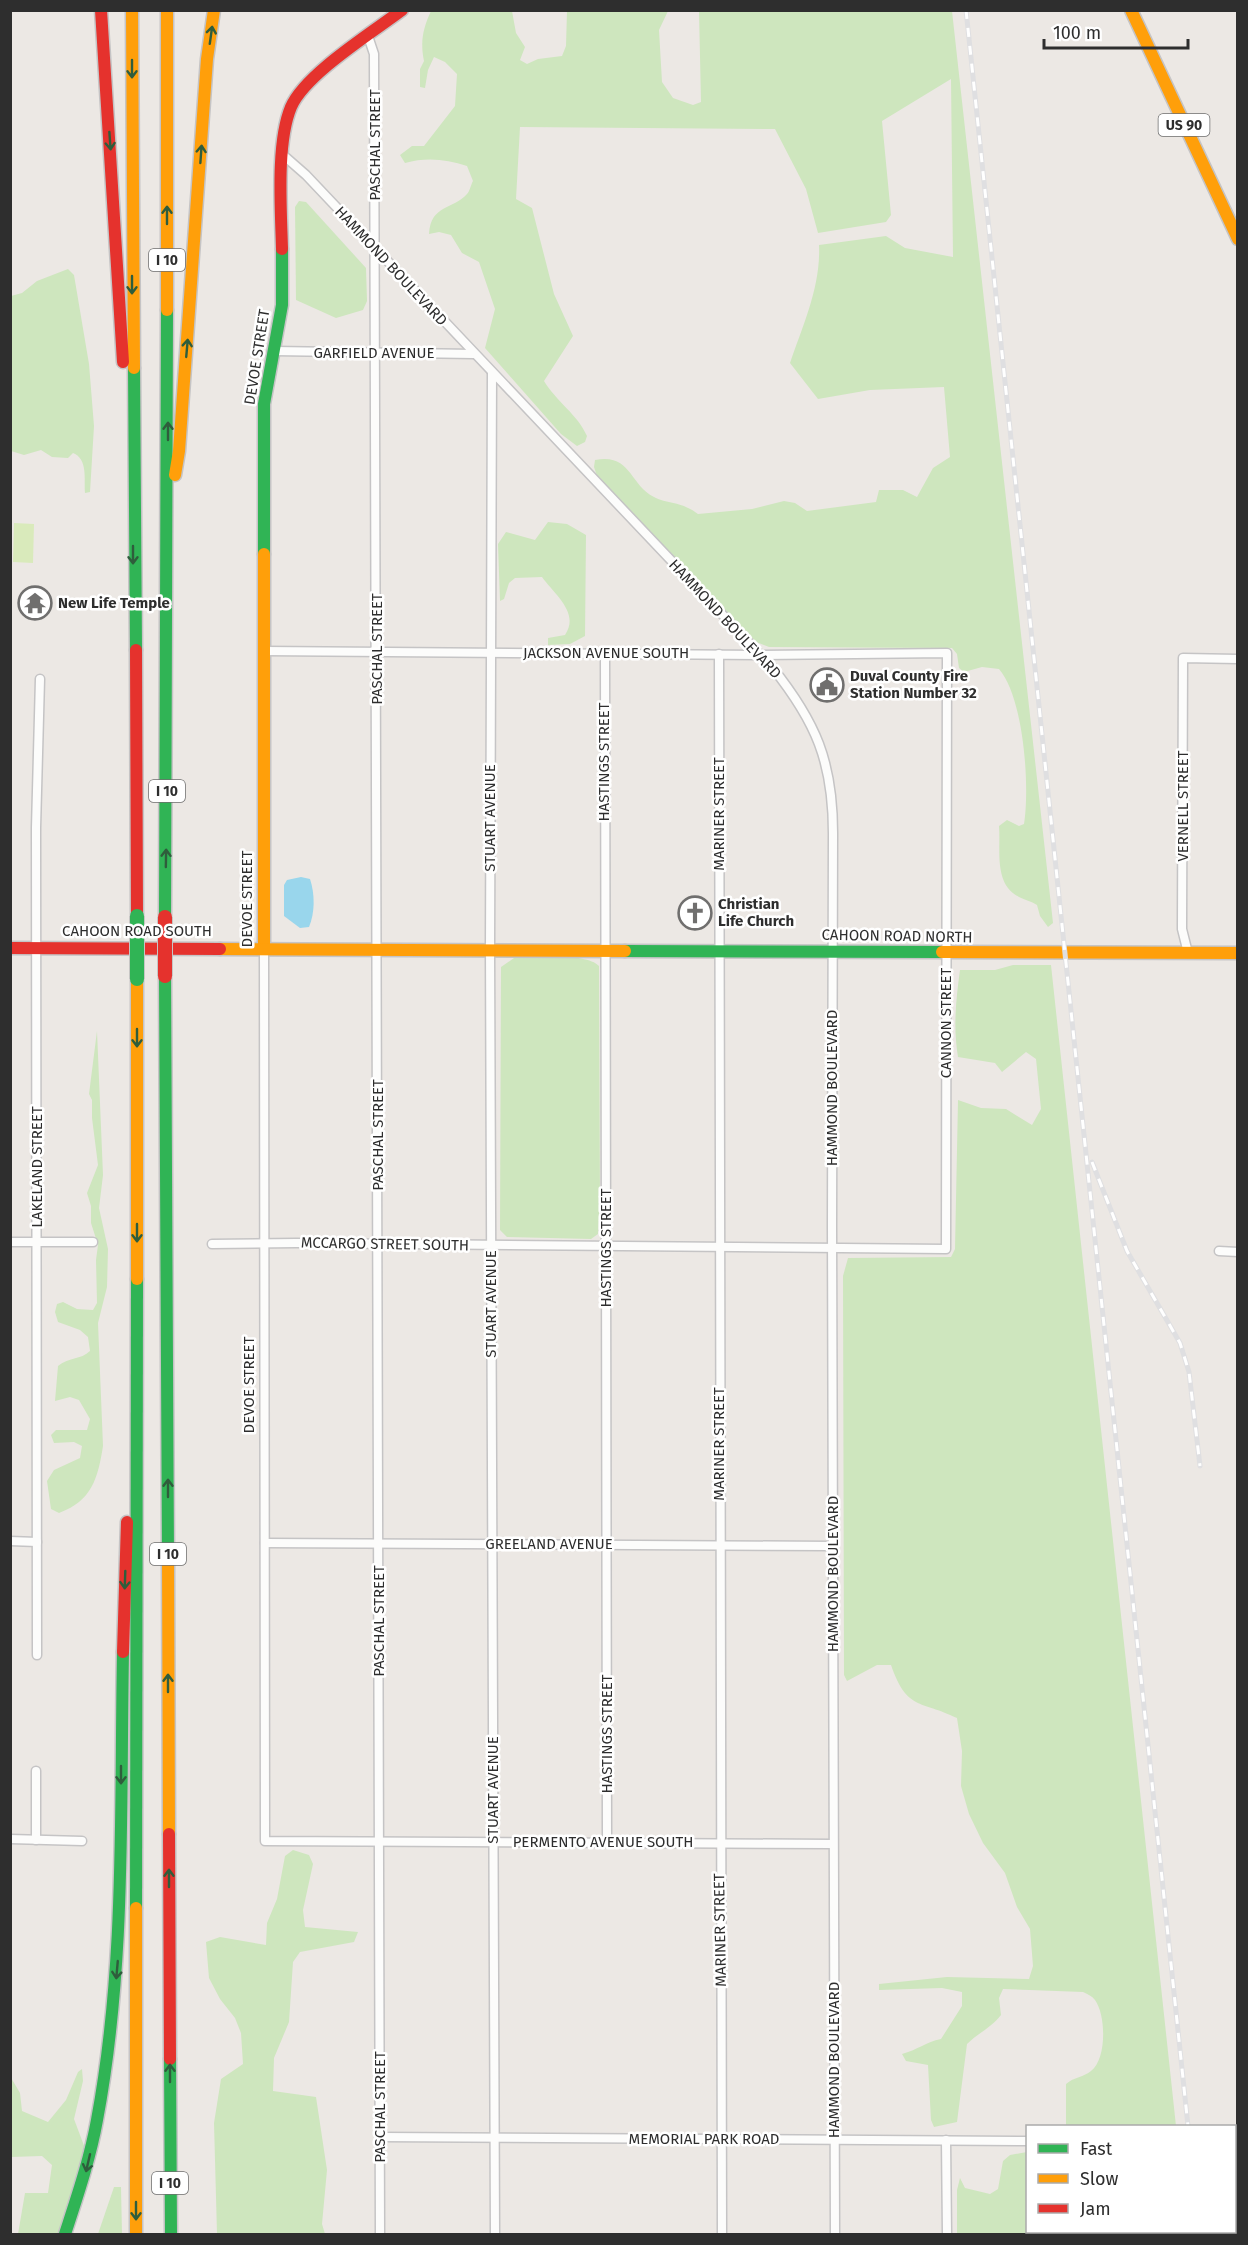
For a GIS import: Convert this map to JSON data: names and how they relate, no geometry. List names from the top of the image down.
{
  "streets": {
    "main road": [
      "US 90",
      "I 10",
      "DEVOE STREET",
      "CAHOON ROAD SOUTH",
      "CAHOON ROAD NORTH"
    ],
    "street": [
      "PASCHAL STREET",
      "HAMMOND BOULEVARD",
      "GARFIELD AVENUE",
      "JACKSON AVENUE SOUTH",
      "HASTINGS STREET",
      "VERNELL STREET",
      "MARINER STREET",
      "STUART AVENUE",
      "CANNON STREET",
      "LAKELAND STREET",
      "MCCARGO STREET SOUTH",
      "GREELAND AVENUE",
      "PERMENTO AVENUE SOUTH",
      "MEMORIAL PARK ROAD"
    ]
  },
  "crossings": [
    ["PASCHAL STREET", "HAMMOND BOULEVARD"],
    ["PASCHAL STREET", "GARFIELD AVENUE"],
    ["PASCHAL STREET", "DEVOE STREET"],
    ["PASCHAL STREET", "JACKSON AVENUE SOUTH"],
    ["PASCHAL STREET", "CAHOON ROAD NORTH"],
    ["PASCHAL STREET", "MCCARGO STREET SOUTH"],
    ["PASCHAL STREET", "GREELAND AVENUE"],
    ["PASCHAL STREET", "PERMENTO AVENUE SOUTH"],
    ["PASCHAL STREET", "MEMORIAL PARK ROAD"],
    ["HAMMOND BOULEVARD", "GARFIELD AVENUE"],
    ["HAMMOND BOULEVARD", "DEVOE STREET"],
    ["HAMMOND BOULEVARD", "JACKSON AVENUE SOUTH"],
    ["HAMMOND BOULEVARD", "STUART AVENUE"],
    ["HAMMOND BOULEVARD", "CAHOON ROAD NORTH"],
    ["HAMMOND BOULEVARD", "MCCARGO STREET SOUTH"],
    ["HAMMOND BOULEVARD", "GREELAND AVENUE"],
    ["HAMMOND BOULEVARD", "PERMENTO AVENUE SOUTH"],
    ["HAMMOND BOULEVARD", "MEMORIAL PARK ROAD"],
    ["GARFIELD AVENUE", "DEVOE STREET"],
    ["DEVOE STREET", "JACKSON AVENUE SOUTH"],
    ["DEVOE STREET", "CAHOON ROAD SOUTH"],
    ["DEVOE STREET", "MCCARGO STREET SOUTH"],
    ["DEVOE STREET", "GREELAND AVENUE"],
    ["DEVOE STREET", "PERMENTO AVENUE SOUTH"],
    ["JACKSON AVENUE SOUTH", "HASTINGS STREET"],
    ["JACKSON AVENUE SOUTH", "MARINER STREET"],
    ["JACKSON AVENUE SOUTH", "STUART AVENUE"],
    ["JACKSON AVENUE SOUTH", "CANNON STREET"],
    ["HASTINGS STREET", "CAHOON ROAD NORTH"],
    ["HASTINGS STREET", "MCCARGO STREET SOUTH"],
    ["HASTINGS STREET", "GREELAND AVENUE"],
    ["HASTINGS STREET", "PERMENTO AVENUE SOUTH"],
    ["VERNELL STREET", "CAHOON ROAD NORTH"],
    ["MARINER STREET", "CAHOON ROAD NORTH"],
    ["MARINER STREET", "MCCARGO STREET SOUTH"],
    ["MARINER STREET", "GREELAND AVENUE"],
    ["MARINER STREET", "PERMENTO AVENUE SOUTH"],
    ["MARINER STREET", "MEMORIAL PARK ROAD"],
    ["STUART AVENUE", "CAHOON ROAD NORTH"],
    ["STUART AVENUE", "MCCARGO STREET SOUTH"],
    ["STUART AVENUE", "GREELAND AVENUE"],
    ["STUART AVENUE", "PERMENTO AVENUE SOUTH"],
    ["STUART AVENUE", "MEMORIAL PARK ROAD"],
    ["CAHOON ROAD SOUTH", "LAKELAND STREET"],
    ["CAHOON ROAD NORTH", "CANNON STREET"],
    ["CANNON STREET", "MCCARGO STREET SOUTH"]
  ],
  "places": {
    "temple": ["New Life Temple"],
    "public building": ["Duval County Fire Station Number 32"],
    "church": ["Christian Life Church"]
  },
  "legend": ["Fast", "Slow", "Jam"],
  "scale_bar": "100 m"
}
